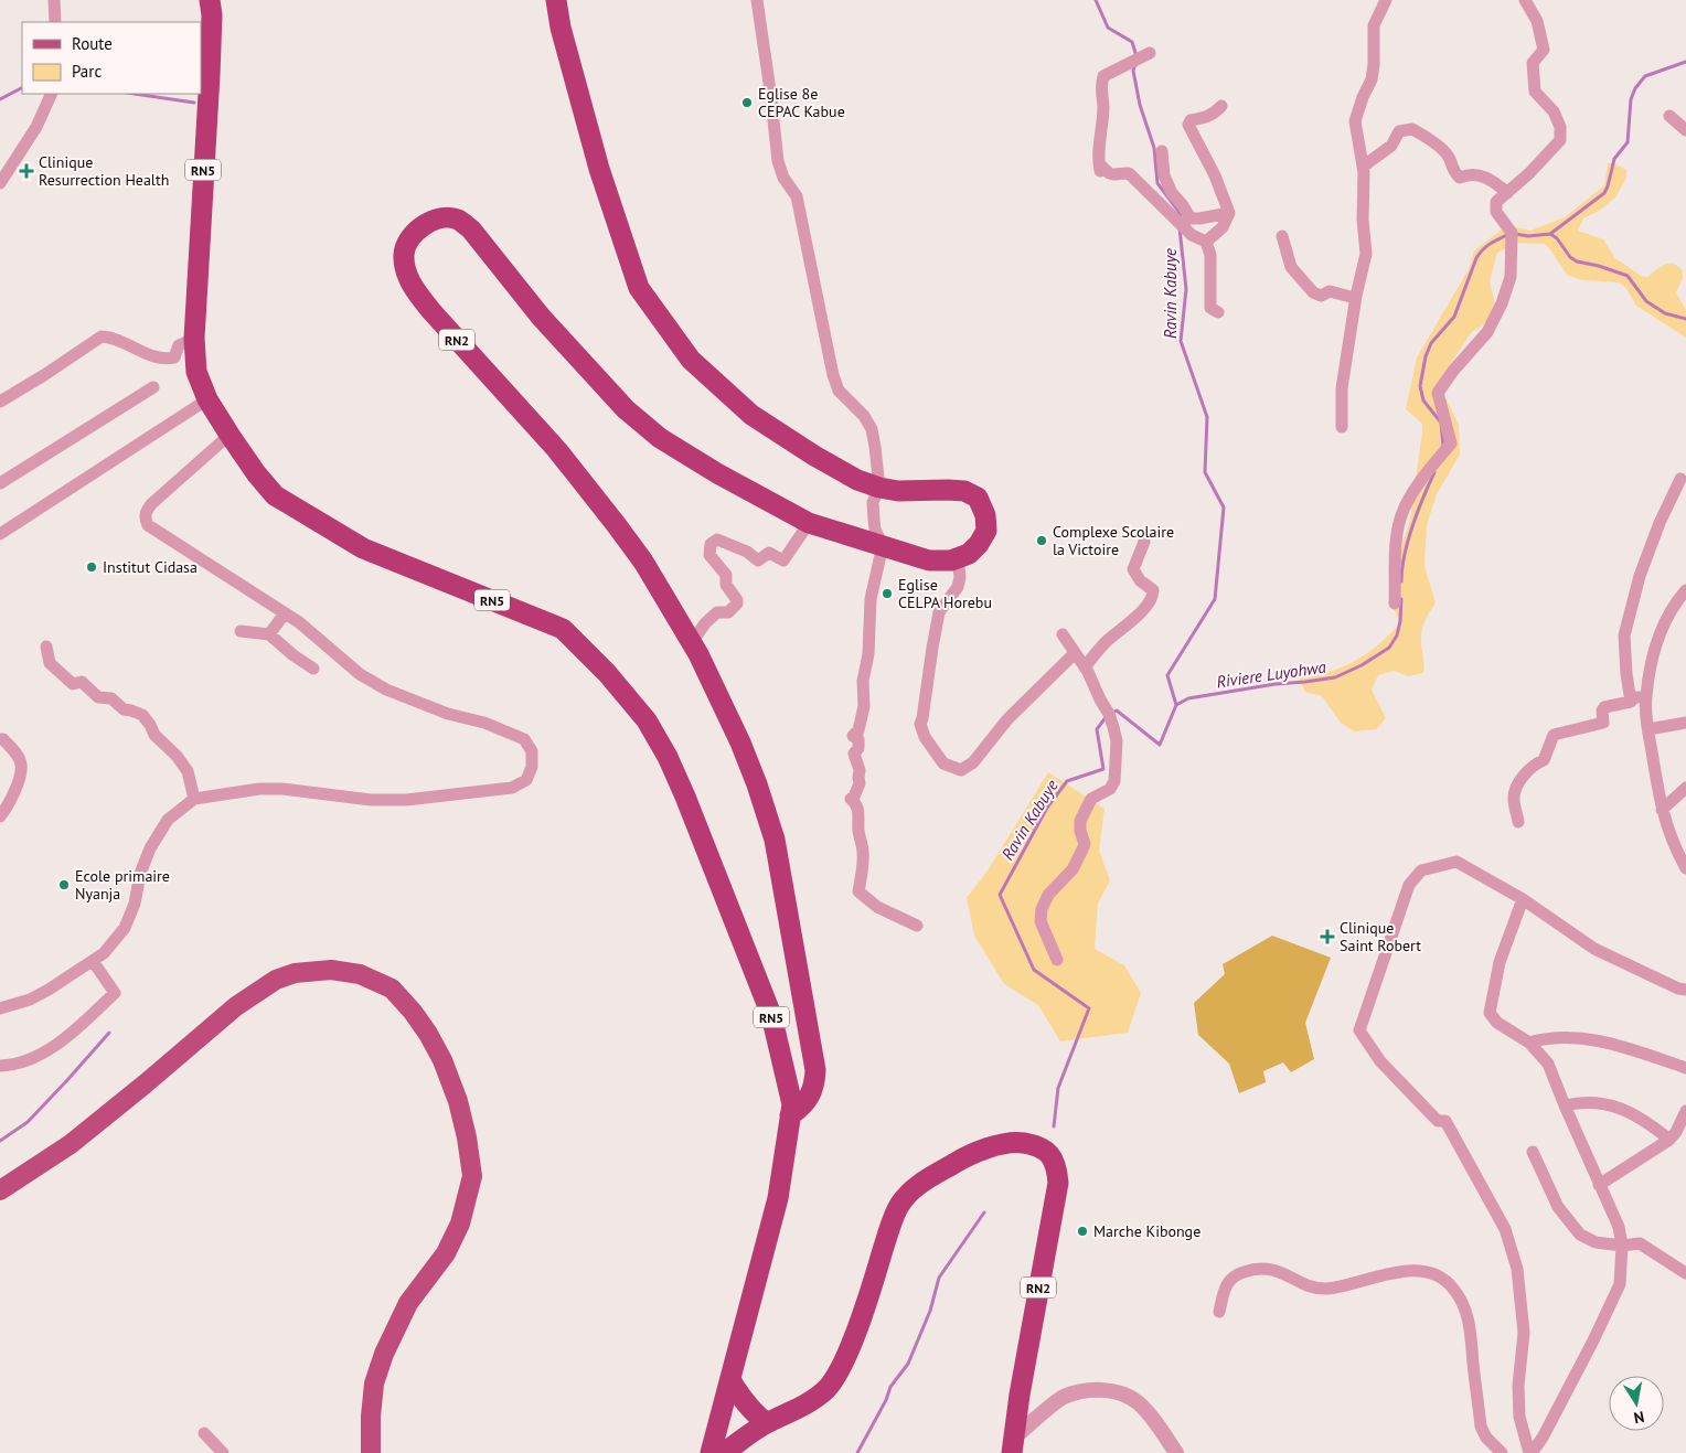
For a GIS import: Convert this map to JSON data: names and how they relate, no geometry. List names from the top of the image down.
{
  "streets": {
    "highway": ["RN5", "RN2"]
  },
  "crossings": [
    ["RN5", "RN2"]
  ],
  "water": ["Ravin Kabuye", "Riviere Luyohwa"],
  "places": {
    "other": [
      "Eglise 8e CEPAC Kabue",
      "Complexe Scolaire la Victoire",
      "Institut Cidasa",
      "Eglise CELPA Horebu",
      "Ecole primaire Nyanja",
      "Marche Kibonge"
    ],
    "health": ["Clinique Resurrection Health", "Clinique Saint Robert"]
  },
  "legend": ["Route", "Parc"],
  "north": "bottom"
}
